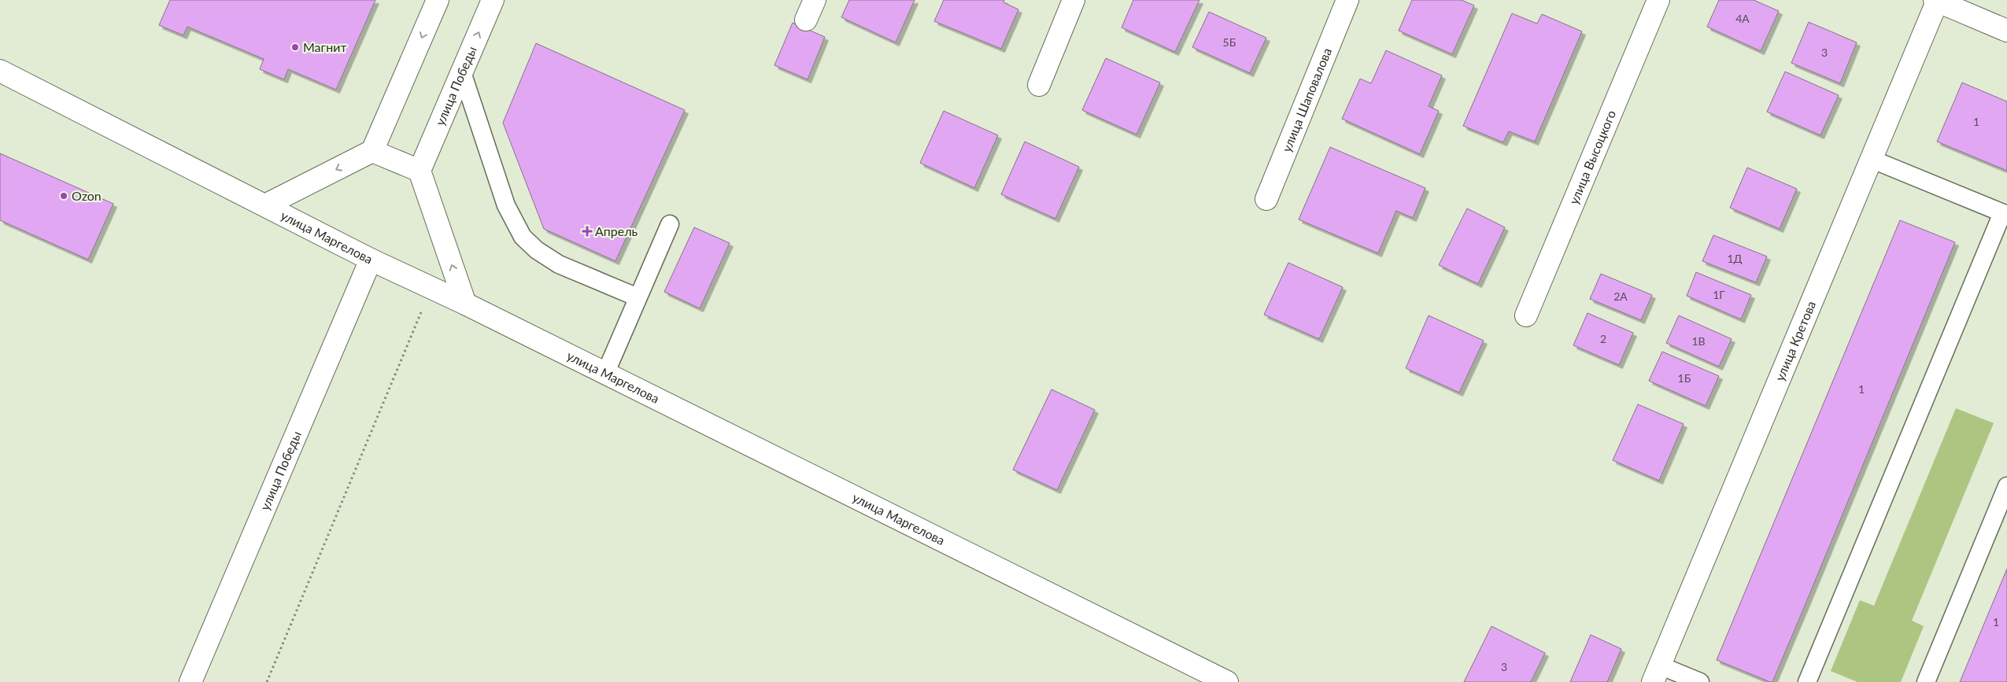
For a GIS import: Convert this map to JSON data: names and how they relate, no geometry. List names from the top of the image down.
{
  "streets": {
    "street": [
      "улица Победы",
      "улица Шаповалова",
      "улица Высоцкого",
      "улица Маргелова",
      "улица Кретова"
    ]
  },
  "crossings": [
    ["улица Победы", "улица Маргелова"]
  ],
  "places": {
    "other": ["Магнит", "Ozon"],
    "health": ["Апрель"]
  },
  "house_numbers": [
    "4А",
    "5Б",
    "3",
    "1",
    "1Д",
    "1Г",
    "2А",
    "2",
    "1В",
    "1Б",
    "1",
    "1",
    "3"
  ]
}
